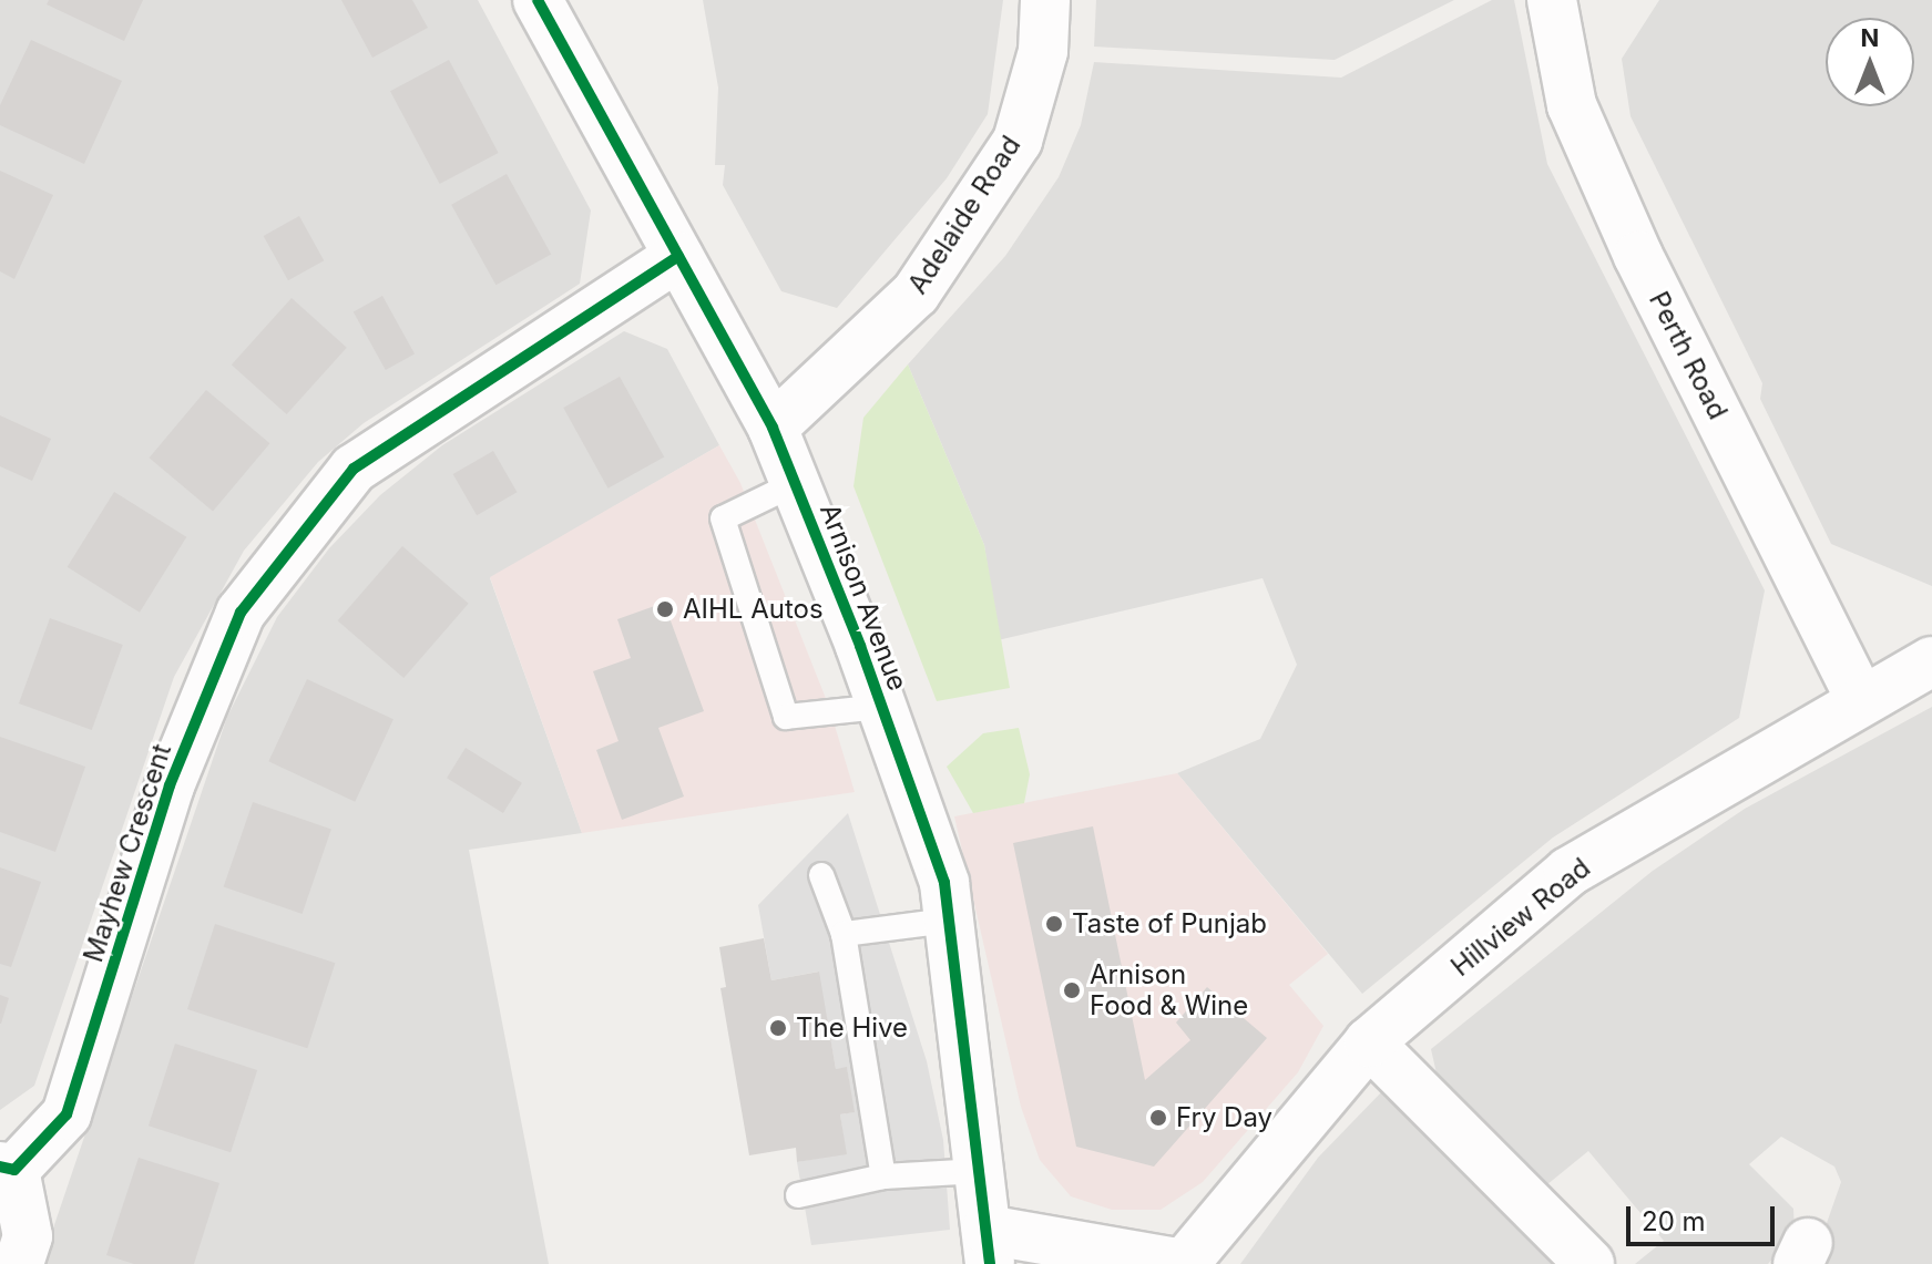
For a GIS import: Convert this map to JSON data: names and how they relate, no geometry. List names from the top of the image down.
{
  "streets": {
    "street": [
      "Adelaide Road",
      "Perth Road",
      "Arnison Avenue",
      "Mayhew Crescent",
      "Hillview Road"
    ]
  },
  "crossings": [
    ["Adelaide Road", "Arnison Avenue"],
    ["Perth Road", "Hillview Road"],
    ["Arnison Avenue", "Mayhew Crescent"]
  ],
  "places": [
    "AIHL Autos",
    "Taste of Punjab",
    "Arnison Food & Wine",
    "The Hive",
    "Fry Day"
  ],
  "scale_bar": "20 m",
  "north": "top"
}
